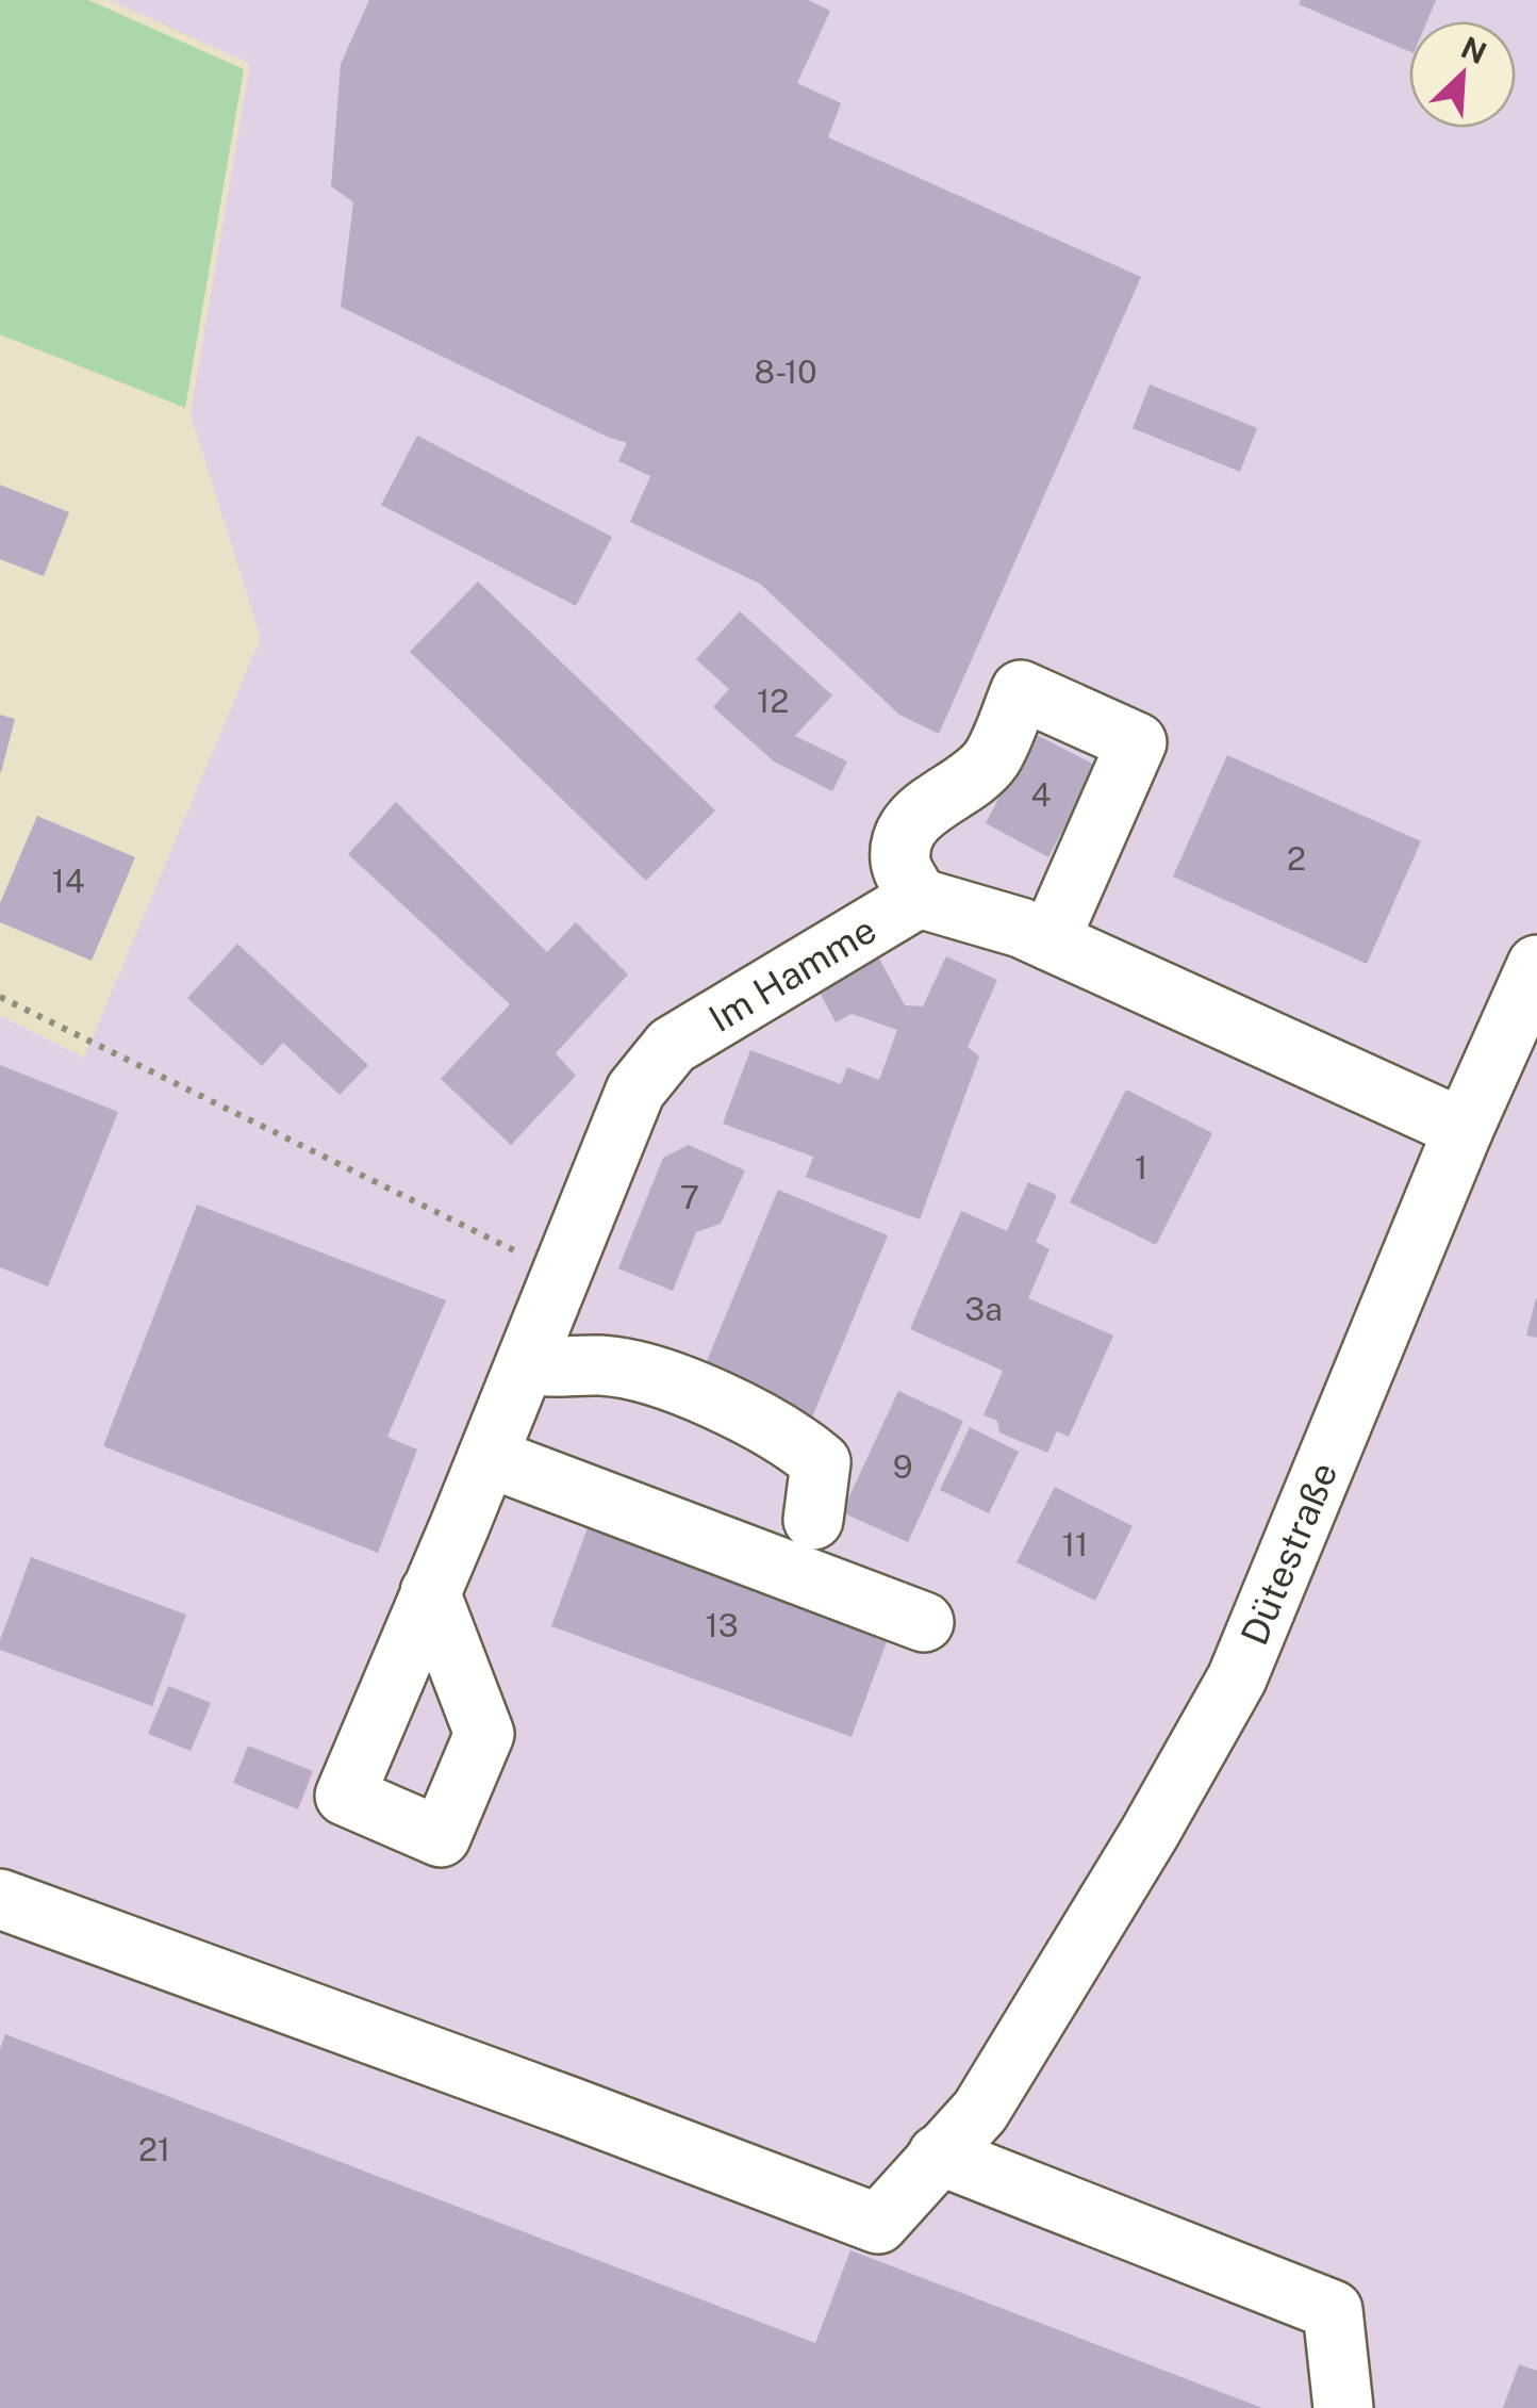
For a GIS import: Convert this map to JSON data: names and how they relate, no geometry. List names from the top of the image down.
{
  "streets": {
    "street": ["Im Hamme", "Dütestraße"]
  },
  "crossings": [
    ["Im Hamme", "Dütestraße"]
  ],
  "house_numbers": [
    "8-10",
    "12",
    "4",
    "2",
    "14",
    "1",
    "7",
    "3a",
    "9",
    "11",
    "13",
    "21"
  ],
  "north": "top right"
}
